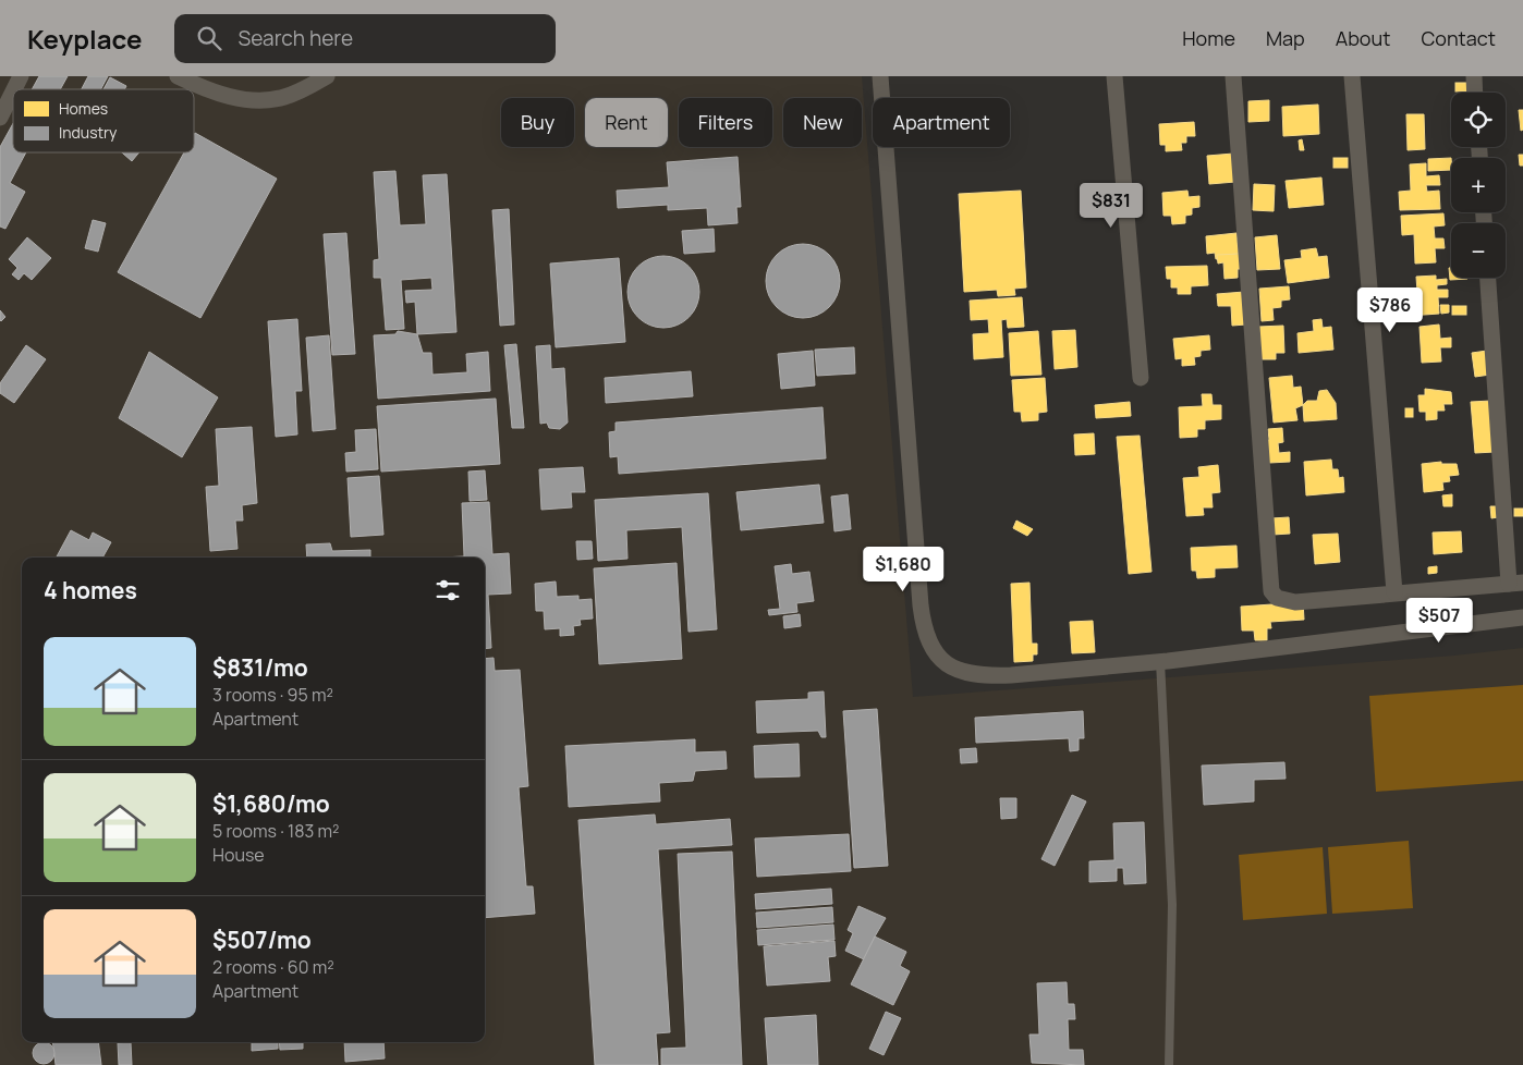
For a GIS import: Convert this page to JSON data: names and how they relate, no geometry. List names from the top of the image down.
{
  "legend": ["Homes", "Industry"],
  "page": {
    "header": "Keyplace",
    "search": "Search here",
    "nav": [
      "Home",
      "Map",
      "About",
      "Contact"
    ],
    "map_buttons": ["+", "−"],
    "chip": [
      "Buy",
      "Rent",
      "Filters",
      "New",
      "Apartment"
    ],
    "price": [
      "$831",
      "$786",
      "$1,680",
      "$507"
    ],
    "heading": "4 homes",
    "list": [
      {
        "name": "$831/mo",
        "note": "3 rooms · 95 m² · Apartment"
      },
      {
        "name": "$1,680/mo",
        "note": "5 rooms · 183 m² · House"
      },
      {
        "name": "$507/mo",
        "note": "2 rooms · 60 m² · Apartment"
      }
    ]
  }
}
